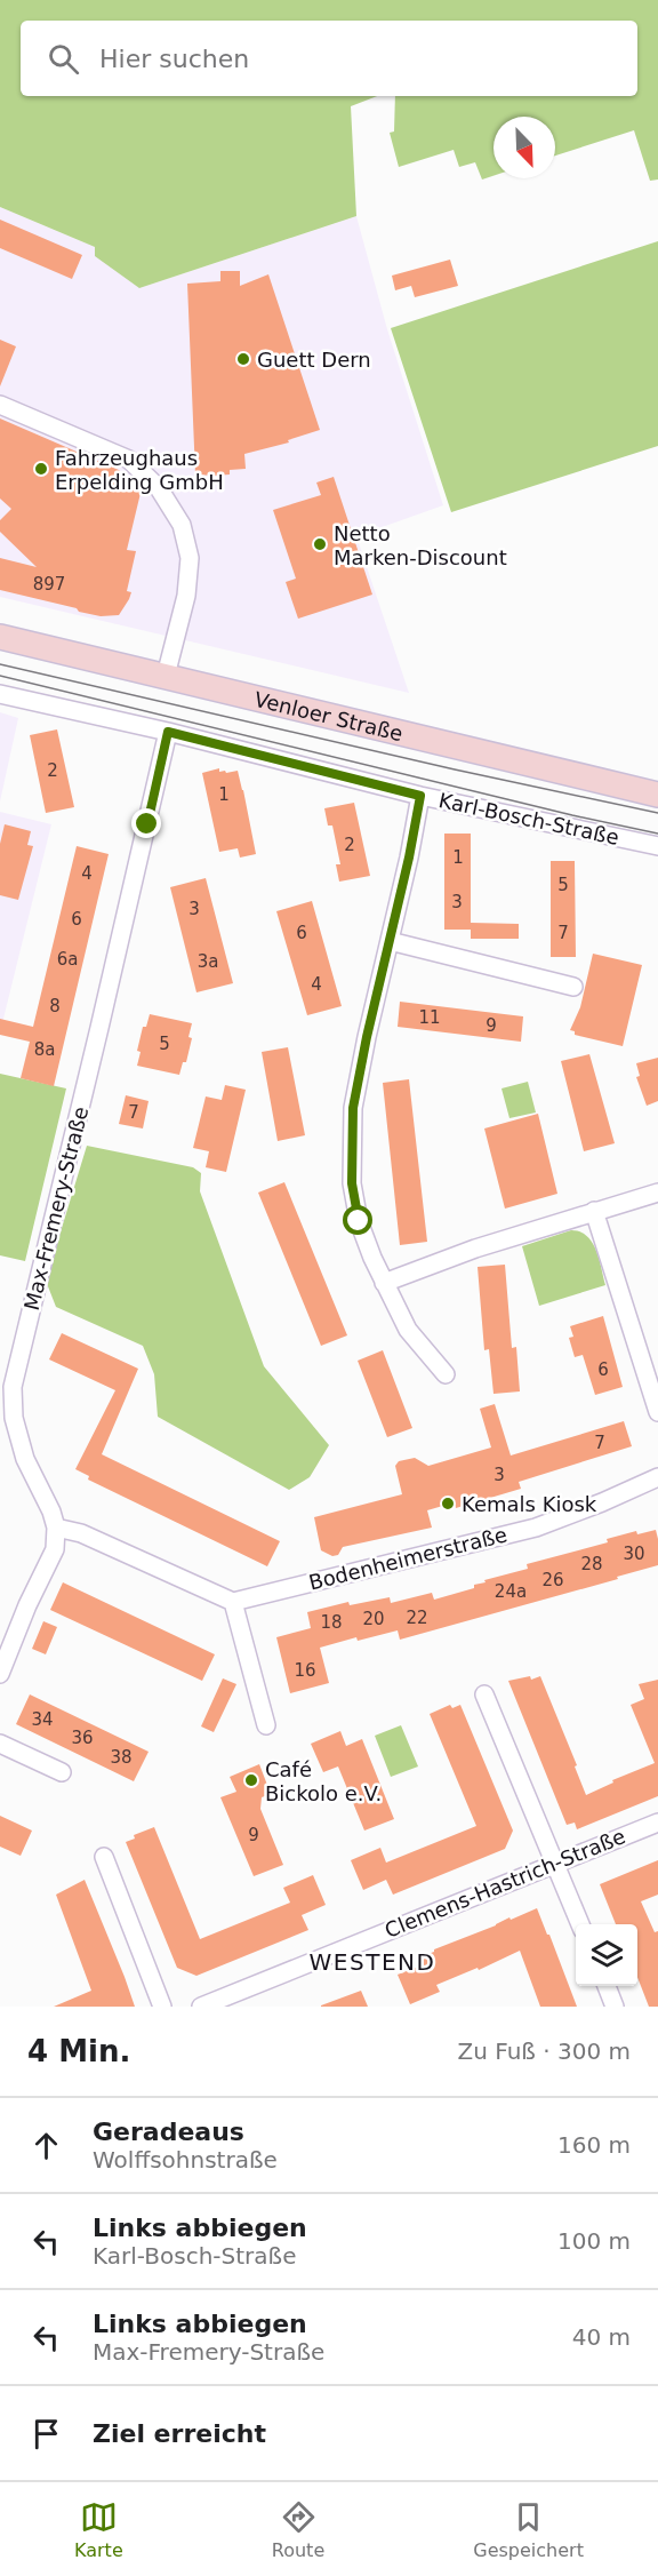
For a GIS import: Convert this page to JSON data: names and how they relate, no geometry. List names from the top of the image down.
{
  "streets": {
    "main road": ["Venloer Straße"],
    "street": [
      "Karl-Bosch-Straße",
      "Max-Fremery-Straße",
      "Bodenheimerstraße",
      "Clemens-Hastrich-Straße"
    ]
  },
  "crossings": [
    ["Karl-Bosch-Straße", "Max-Fremery-Straße"]
  ],
  "districts": ["WESTEND"],
  "places": [
    "Guett Dern",
    "Fahrzeughaus Erpelding GmbH",
    "Netto Marken-Discount",
    "Kemals Kiosk",
    "Café Bickolo e.V."
  ],
  "house_numbers": [
    "897",
    "2",
    "1",
    "2",
    "1",
    "4",
    "5",
    "3",
    "3",
    "6",
    "6",
    "7",
    "6a",
    "3a",
    "4",
    "8",
    "11",
    "9",
    "5",
    "8a",
    "7",
    "6",
    "7",
    "3",
    "30",
    "28",
    "26",
    "24a",
    "22",
    "20",
    "18",
    "16",
    "34",
    "36",
    "38",
    "9"
  ],
  "north": "bottom right",
  "page": {
    "search": "Hier suchen",
    "heading": ["4 Min.", "Zu Fuß · 300 m"],
    "list": [
      ["Geradeaus", "Wolffsohnstraße", "160 m"],
      ["Links abbiegen", "Karl-Bosch-Straße", "100 m"],
      ["Links abbiegen", "Max-Fremery-Straße", "40 m"],
      "Ziel erreicht"
    ],
    "nav": ["Karte", "Route", "Gespeichert"]
  }
}
